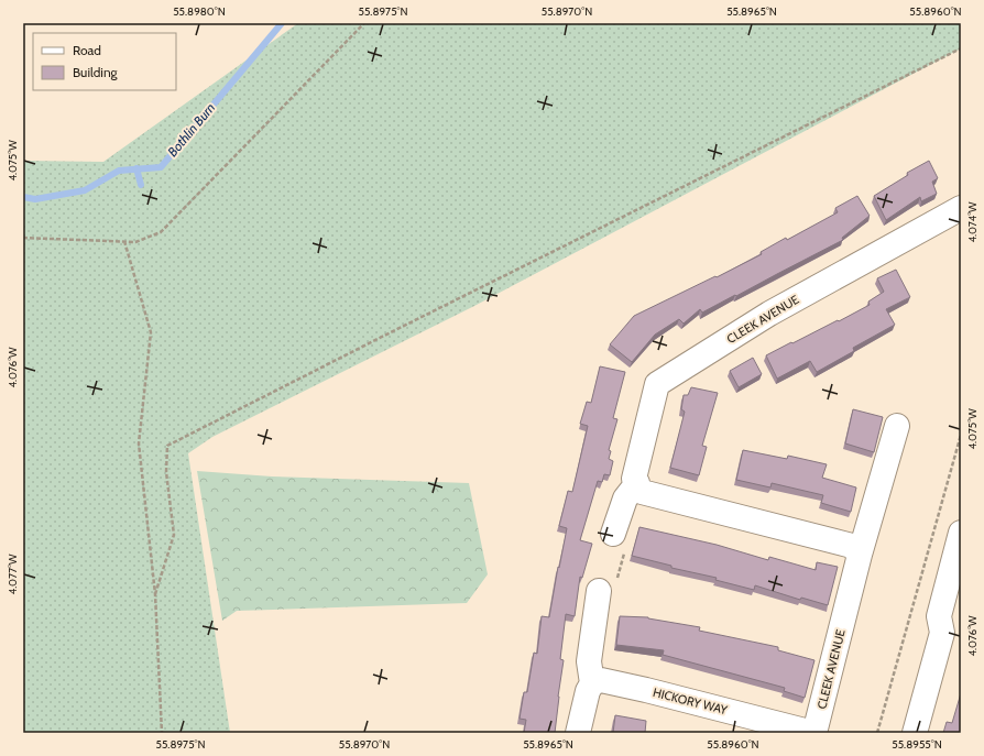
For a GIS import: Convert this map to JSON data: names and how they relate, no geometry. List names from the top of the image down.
{
  "streets": {
    "street": ["CLEEK AVENUE", "HICKORY WAY"]
  },
  "crossings": [
    ["CLEEK AVENUE", "HICKORY WAY"]
  ],
  "water": ["Bothlin Burn"],
  "legend": ["Road", "Building"],
  "coordinates": [
    "55.8980°N",
    "55.8975°N",
    "55.8970°N",
    "55.8965°N",
    "55.8960°N",
    "4.075°W",
    "4.074°W",
    "4.076°W",
    "4.077°W",
    "55.8955°N"
  ]
}
